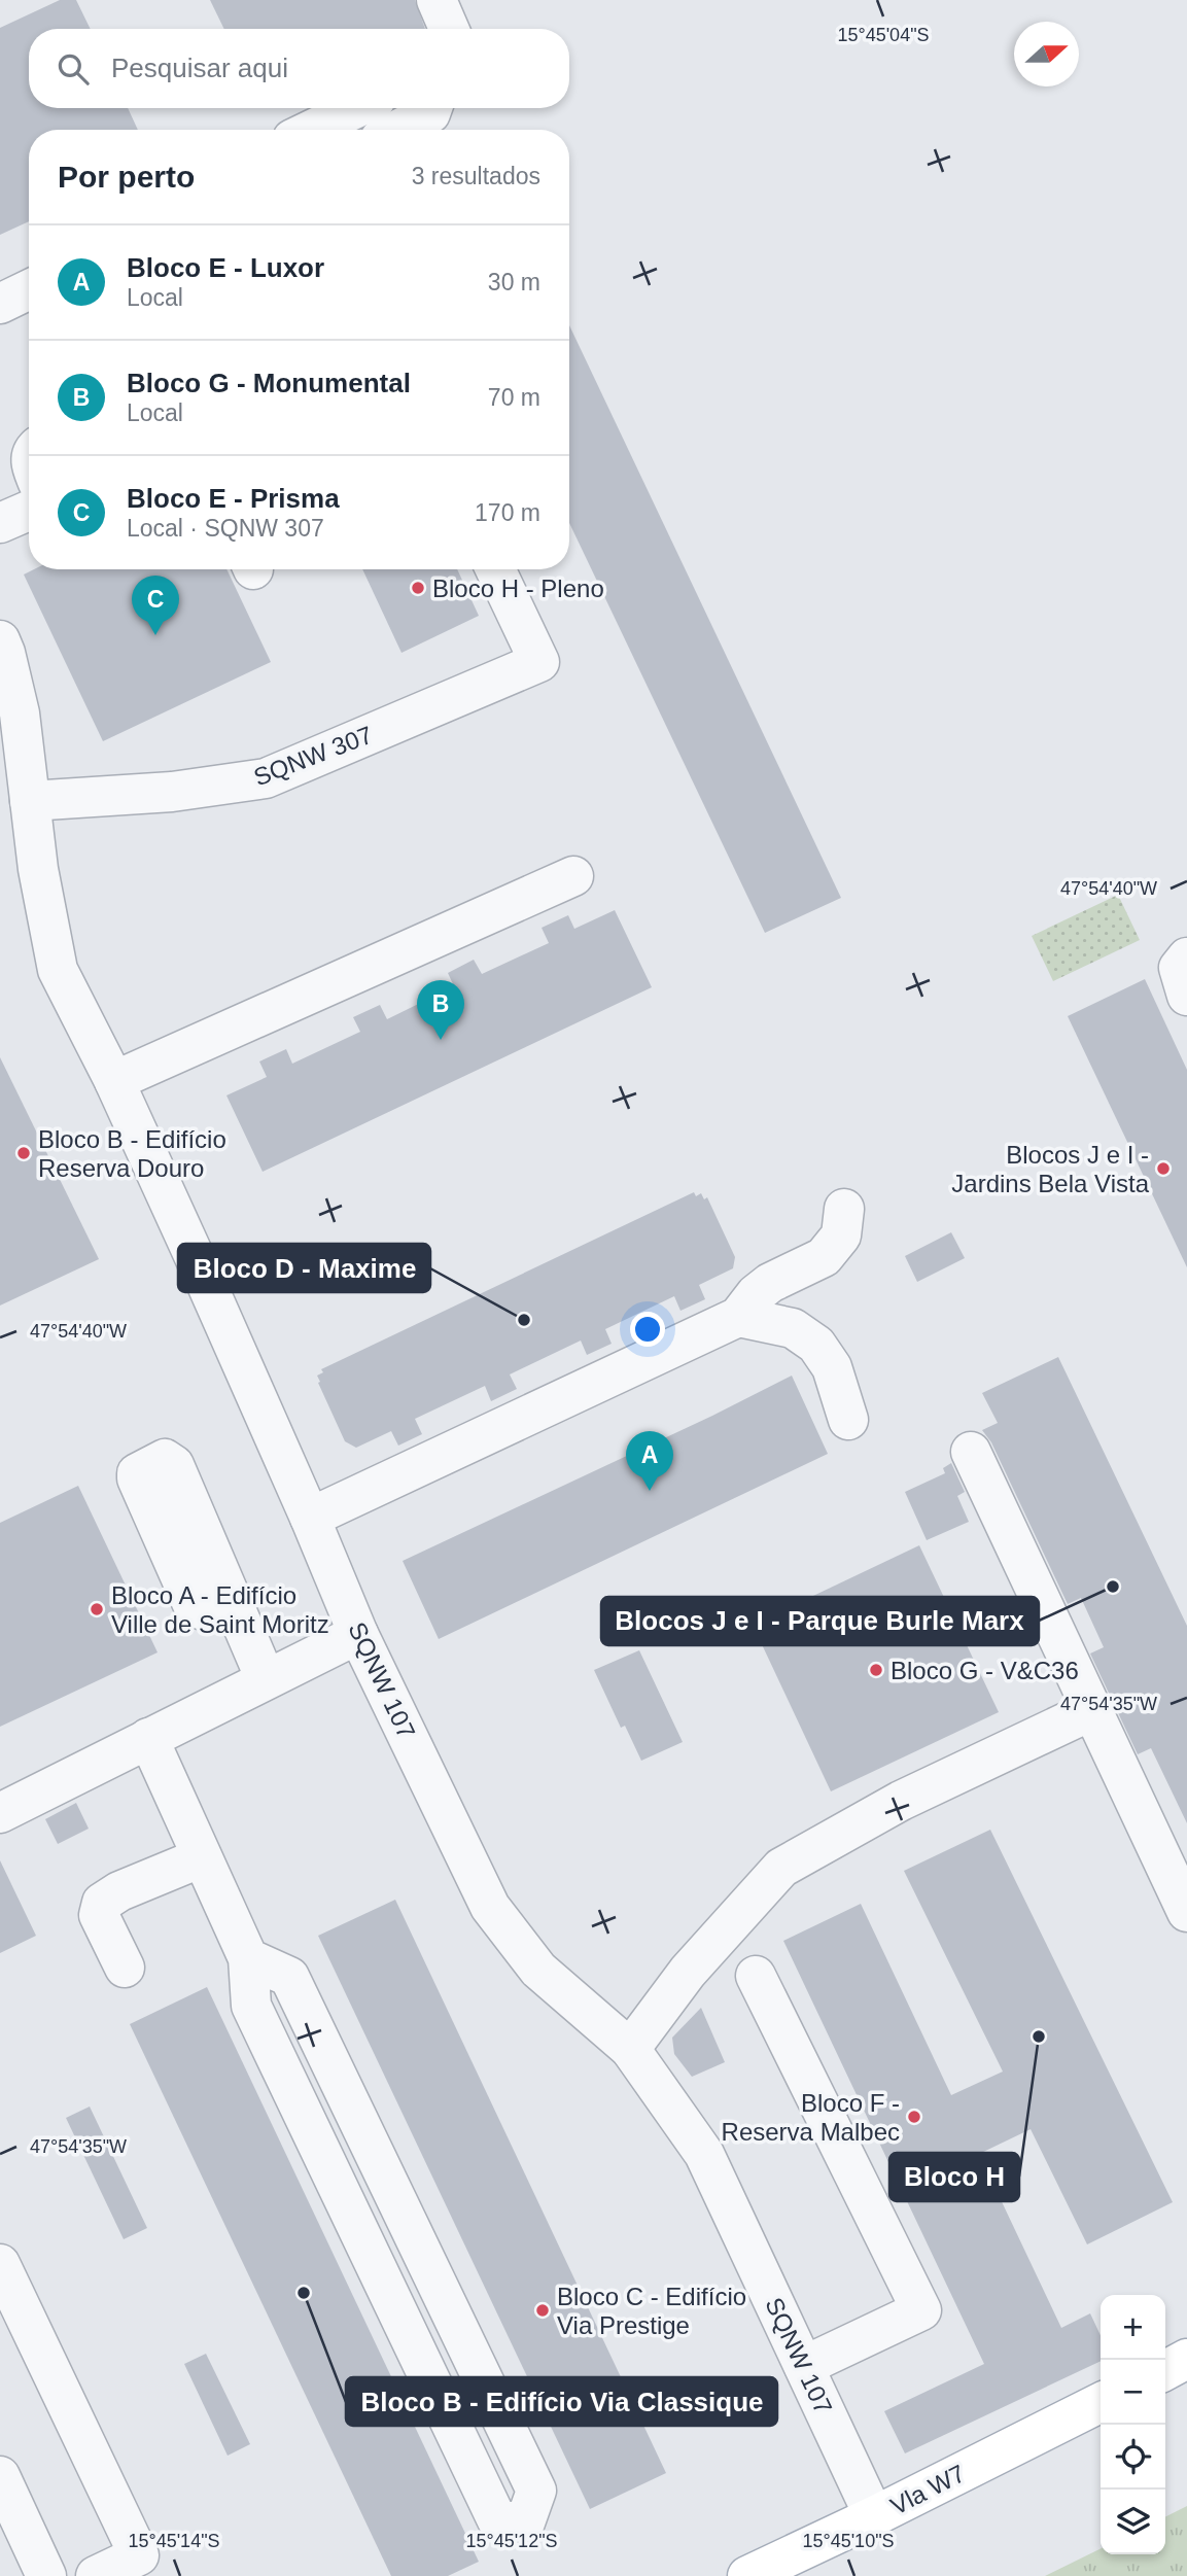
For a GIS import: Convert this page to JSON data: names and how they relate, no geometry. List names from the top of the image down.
{
  "streets": {
    "main road": ["Vla W7"],
    "street": ["SQNW 307", "SQNW 107"]
  },
  "crossings": [
    ["SQNW 107", "Vla W7"]
  ],
  "places": [
    "Bloco H - Pleno",
    "Bloco B - Edifício Reserva Douro",
    "Blocos J e I - Jardins Bela Vista",
    "Bloco D - Maxime",
    "Blocos J e I - Parque Burle Marx",
    "Bloco A - Edifício Ville de Saint Moritz",
    "Bloco G - V&C36",
    "Bloco H",
    "Bloco F - Reserva Malbec",
    "Bloco B - Edifício Via Classique",
    "Bloco C - Edifício Via Prestige"
  ],
  "north": "right",
  "page": {
    "search": "Pesquisar aqui",
    "heading": ["Por perto", "3 resultados"],
    "list": [
      {
        "mark": "A",
        "name": "Bloco E - Luxor",
        "note": "Local",
        "value": "30 m"
      },
      {
        "mark": "B",
        "name": "Bloco G - Monumental",
        "note": "Local",
        "value": "70 m"
      },
      {
        "mark": "C",
        "name": "Bloco E - Prisma",
        "note": "Local · SQNW 307",
        "value": "170 m"
      }
    ],
    "pins": ["C", "B", "A"],
    "map_buttons": ["+", "−"]
  },
  "coordinates": [
    "15°45'04\"S",
    "47°54'40\"W",
    "47°54'35\"W",
    "15°45'14\"S",
    "15°45'12\"S",
    "15°45'10\"S"
  ]
}
